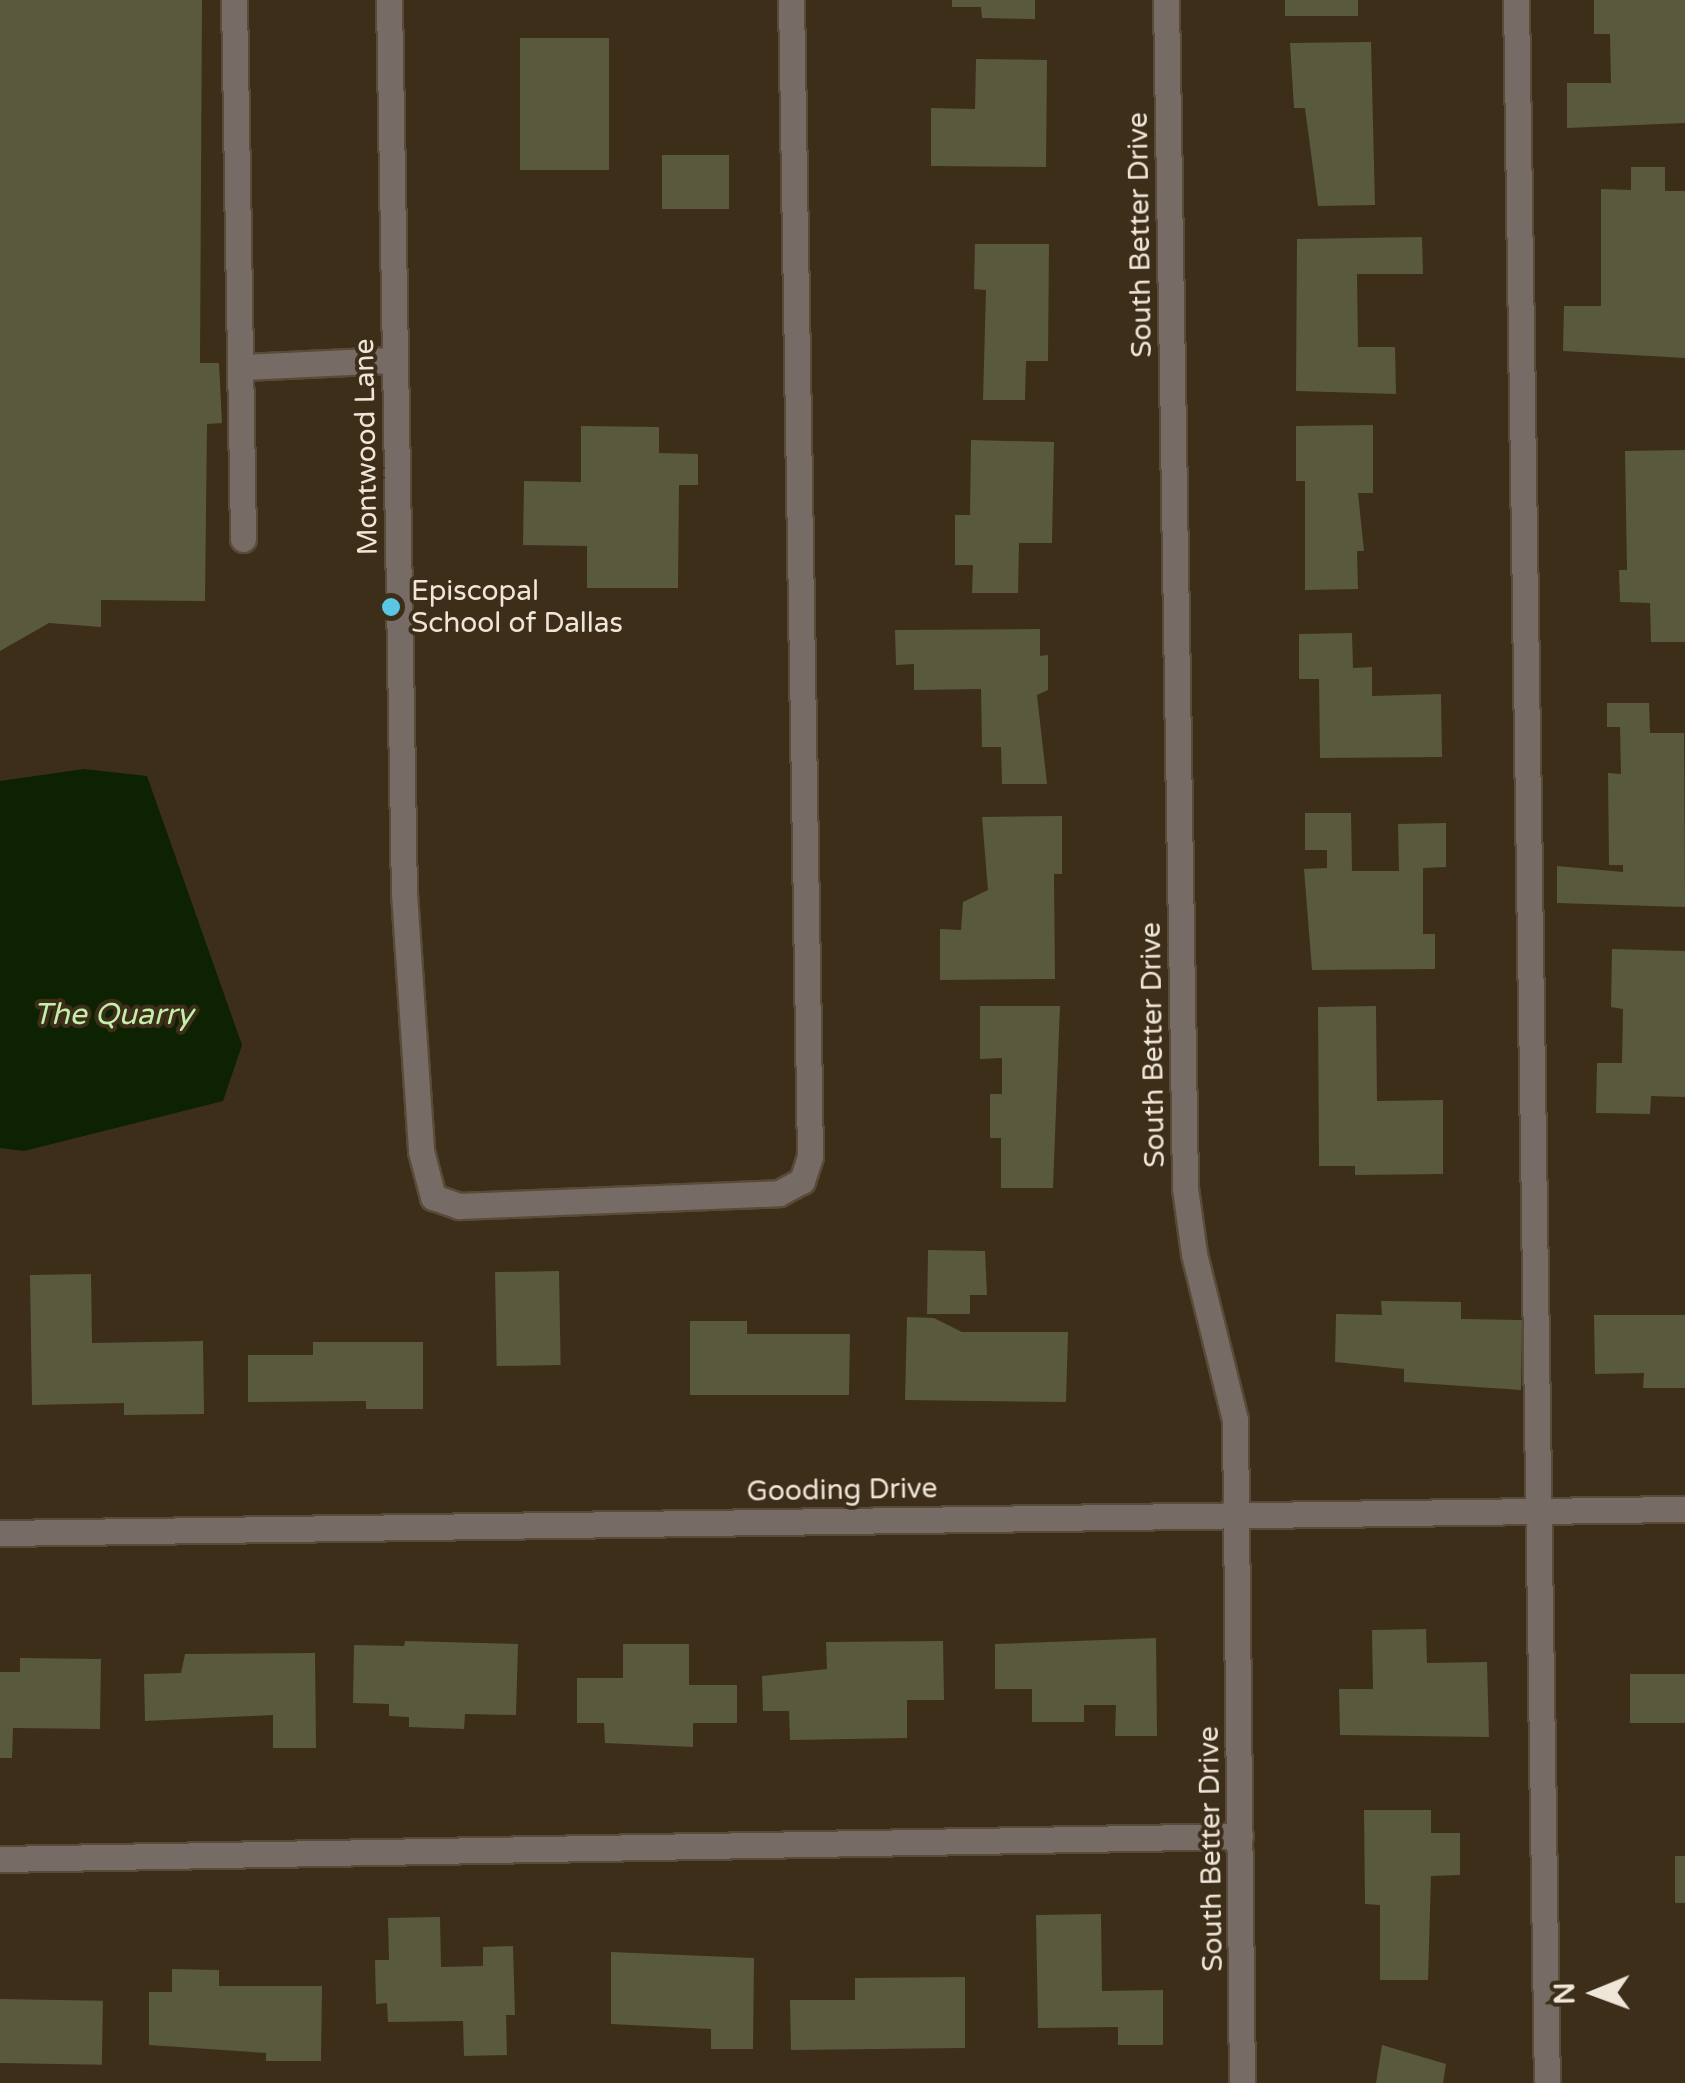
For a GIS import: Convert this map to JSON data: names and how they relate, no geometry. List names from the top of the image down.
{
  "streets": {
    "street": ["South Better Drive", "Montwood Lane", "Gooding Drive"]
  },
  "crossings": [
    ["South Better Drive", "Gooding Drive"]
  ],
  "water": ["The Quarry"],
  "places": ["Episcopal School of Dallas"],
  "north": "left"
}
